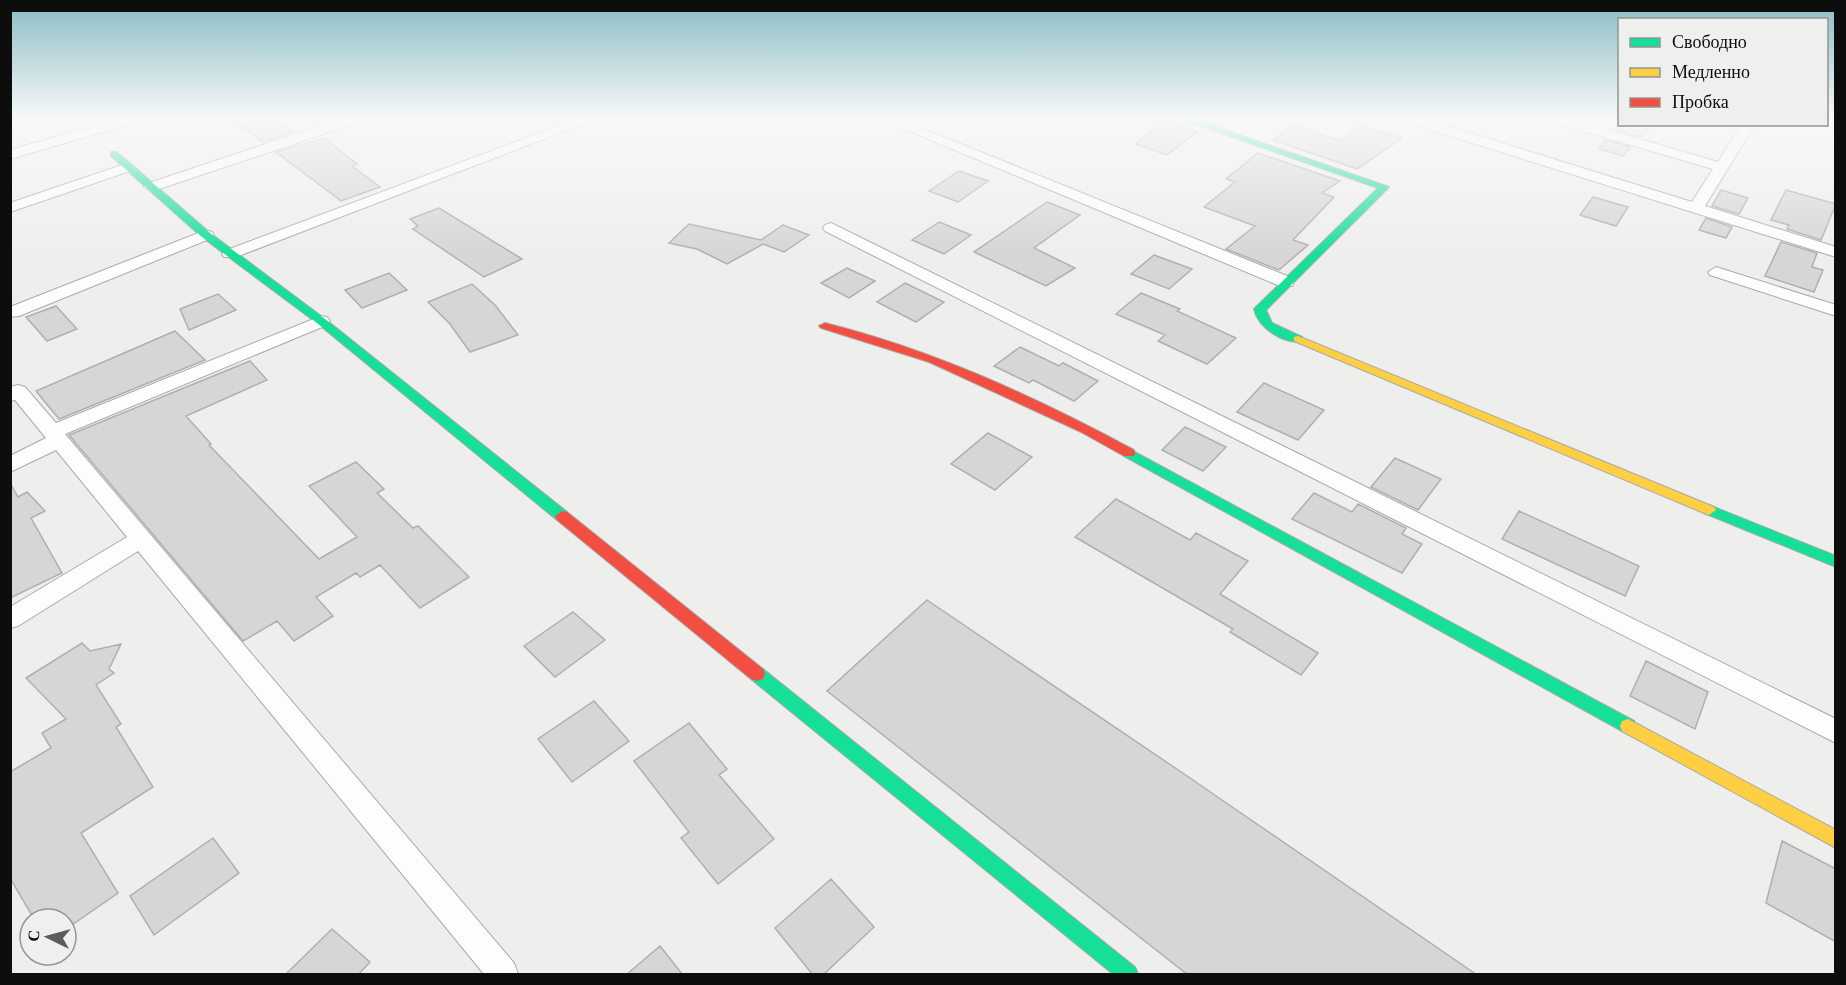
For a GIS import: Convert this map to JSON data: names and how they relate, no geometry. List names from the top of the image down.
{
  "legend": ["Свободно", "Медленно", "Пробка"],
  "north": "left"
}
